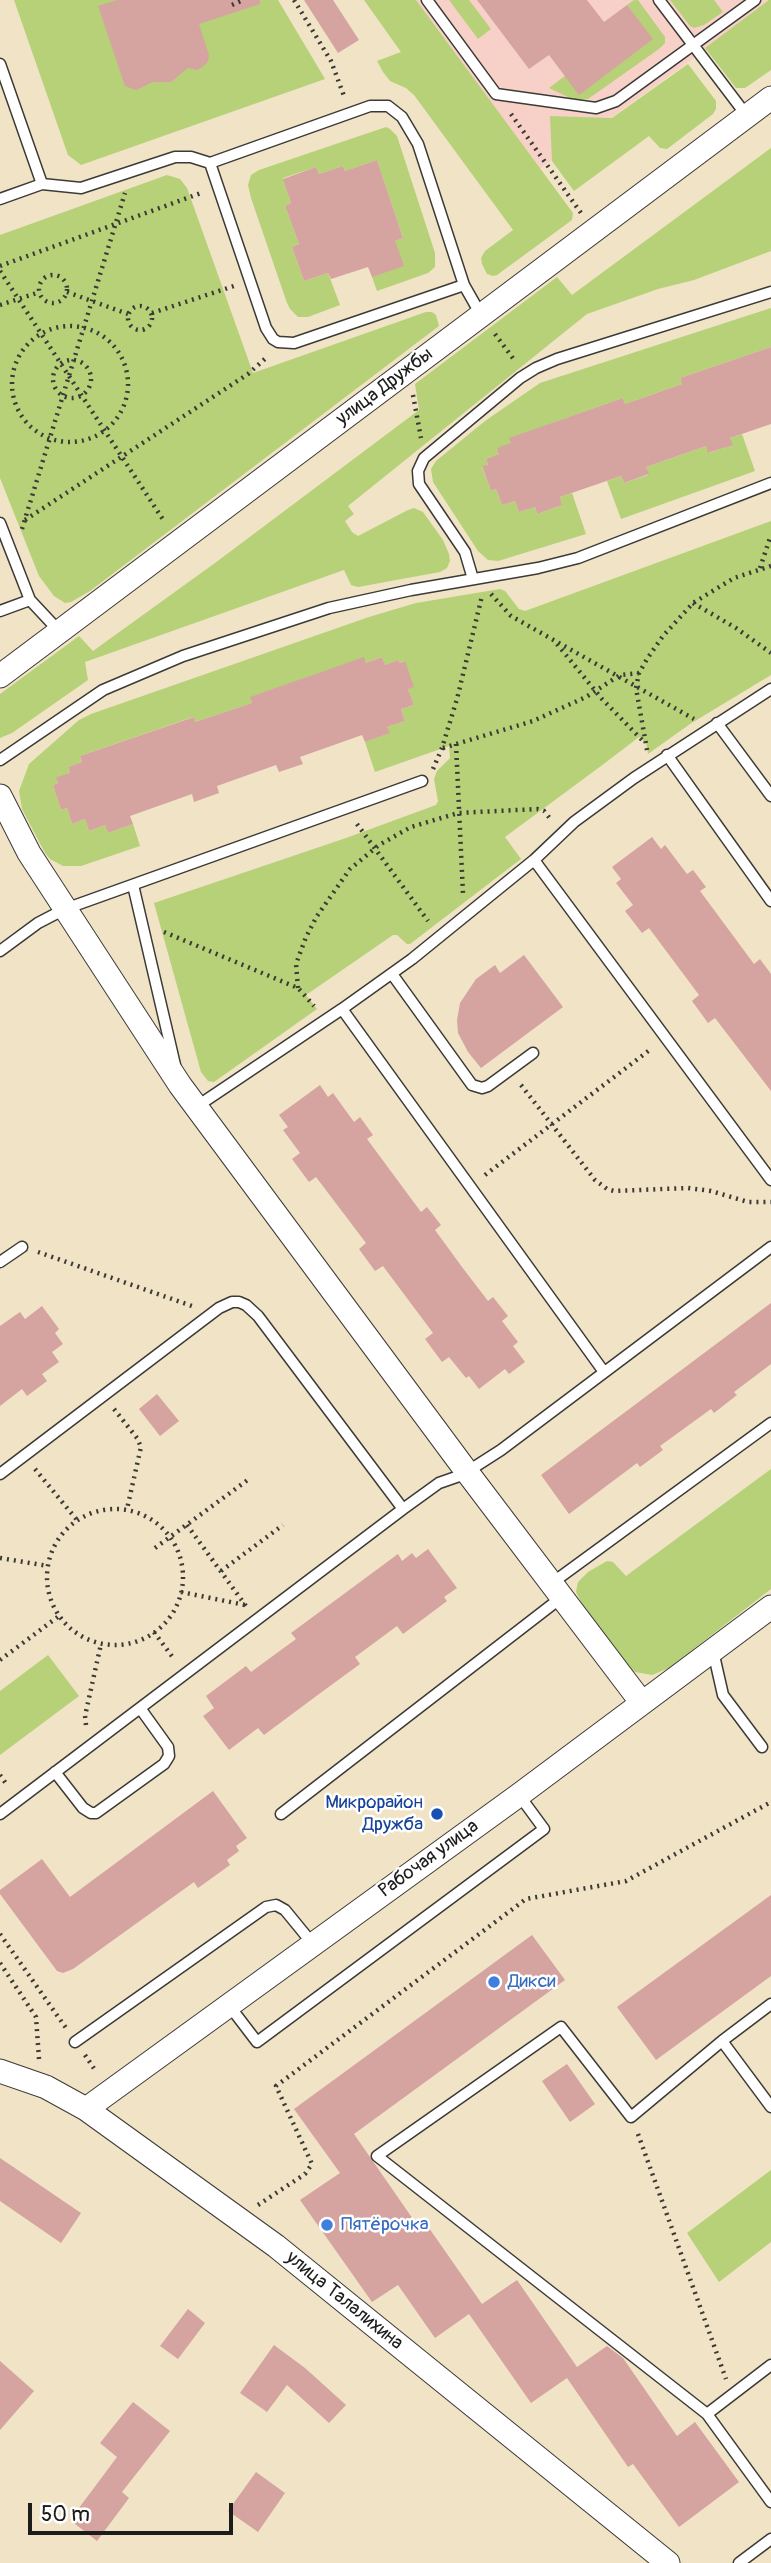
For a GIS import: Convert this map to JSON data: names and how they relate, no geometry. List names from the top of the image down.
{
  "streets": {
    "street": ["улица Дружбы", "Рабочая улица", "улица Талалихина"]
  },
  "crossings": [
    ["Рабочая улица", "улица Талалихина"]
  ],
  "places": ["Микрорайон Дружба", "Дикси", "Пятёрочка"],
  "scale_bar": "50 m"
}
